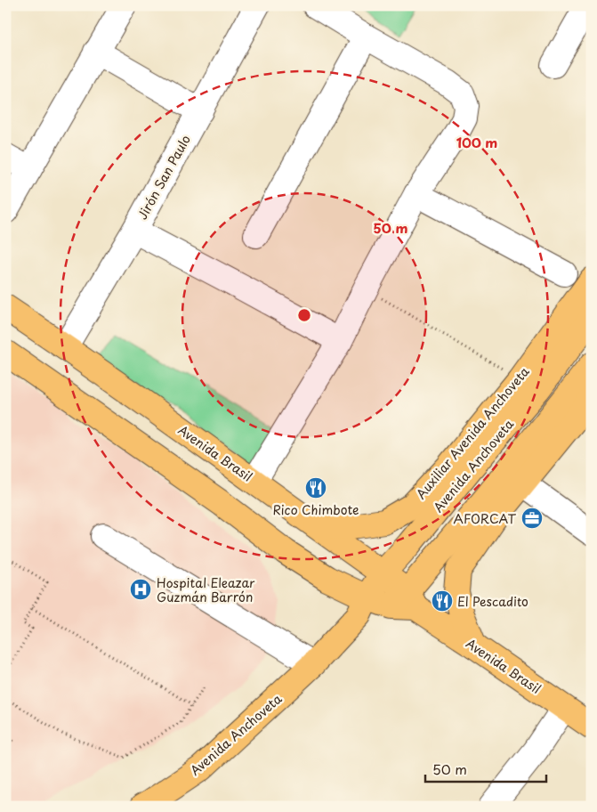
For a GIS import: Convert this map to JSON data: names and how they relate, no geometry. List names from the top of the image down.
{
  "streets": {
    "main road": ["Auxiliar Avenida Anchoveta", "Avenida Brasil", "Avenida Anchoveta"],
    "street": ["Jirón San Paulo"]
  },
  "crossings": [
    ["Jirón San Paulo", "Avenida Brasil"],
    ["Auxiliar Avenida Anchoveta", "Avenida Brasil"],
    ["Avenida Brasil", "Avenida Anchoveta"]
  ],
  "places": {
    "restaurant": ["Rico Chimbote", "El Pescadito"],
    "office": ["AFORCAT"],
    "hospital": ["Hospital Eleazar Guzmán Barrón"]
  },
  "scale_bar": "50 m",
  "rings": ["100 m", "50 m"]
}
